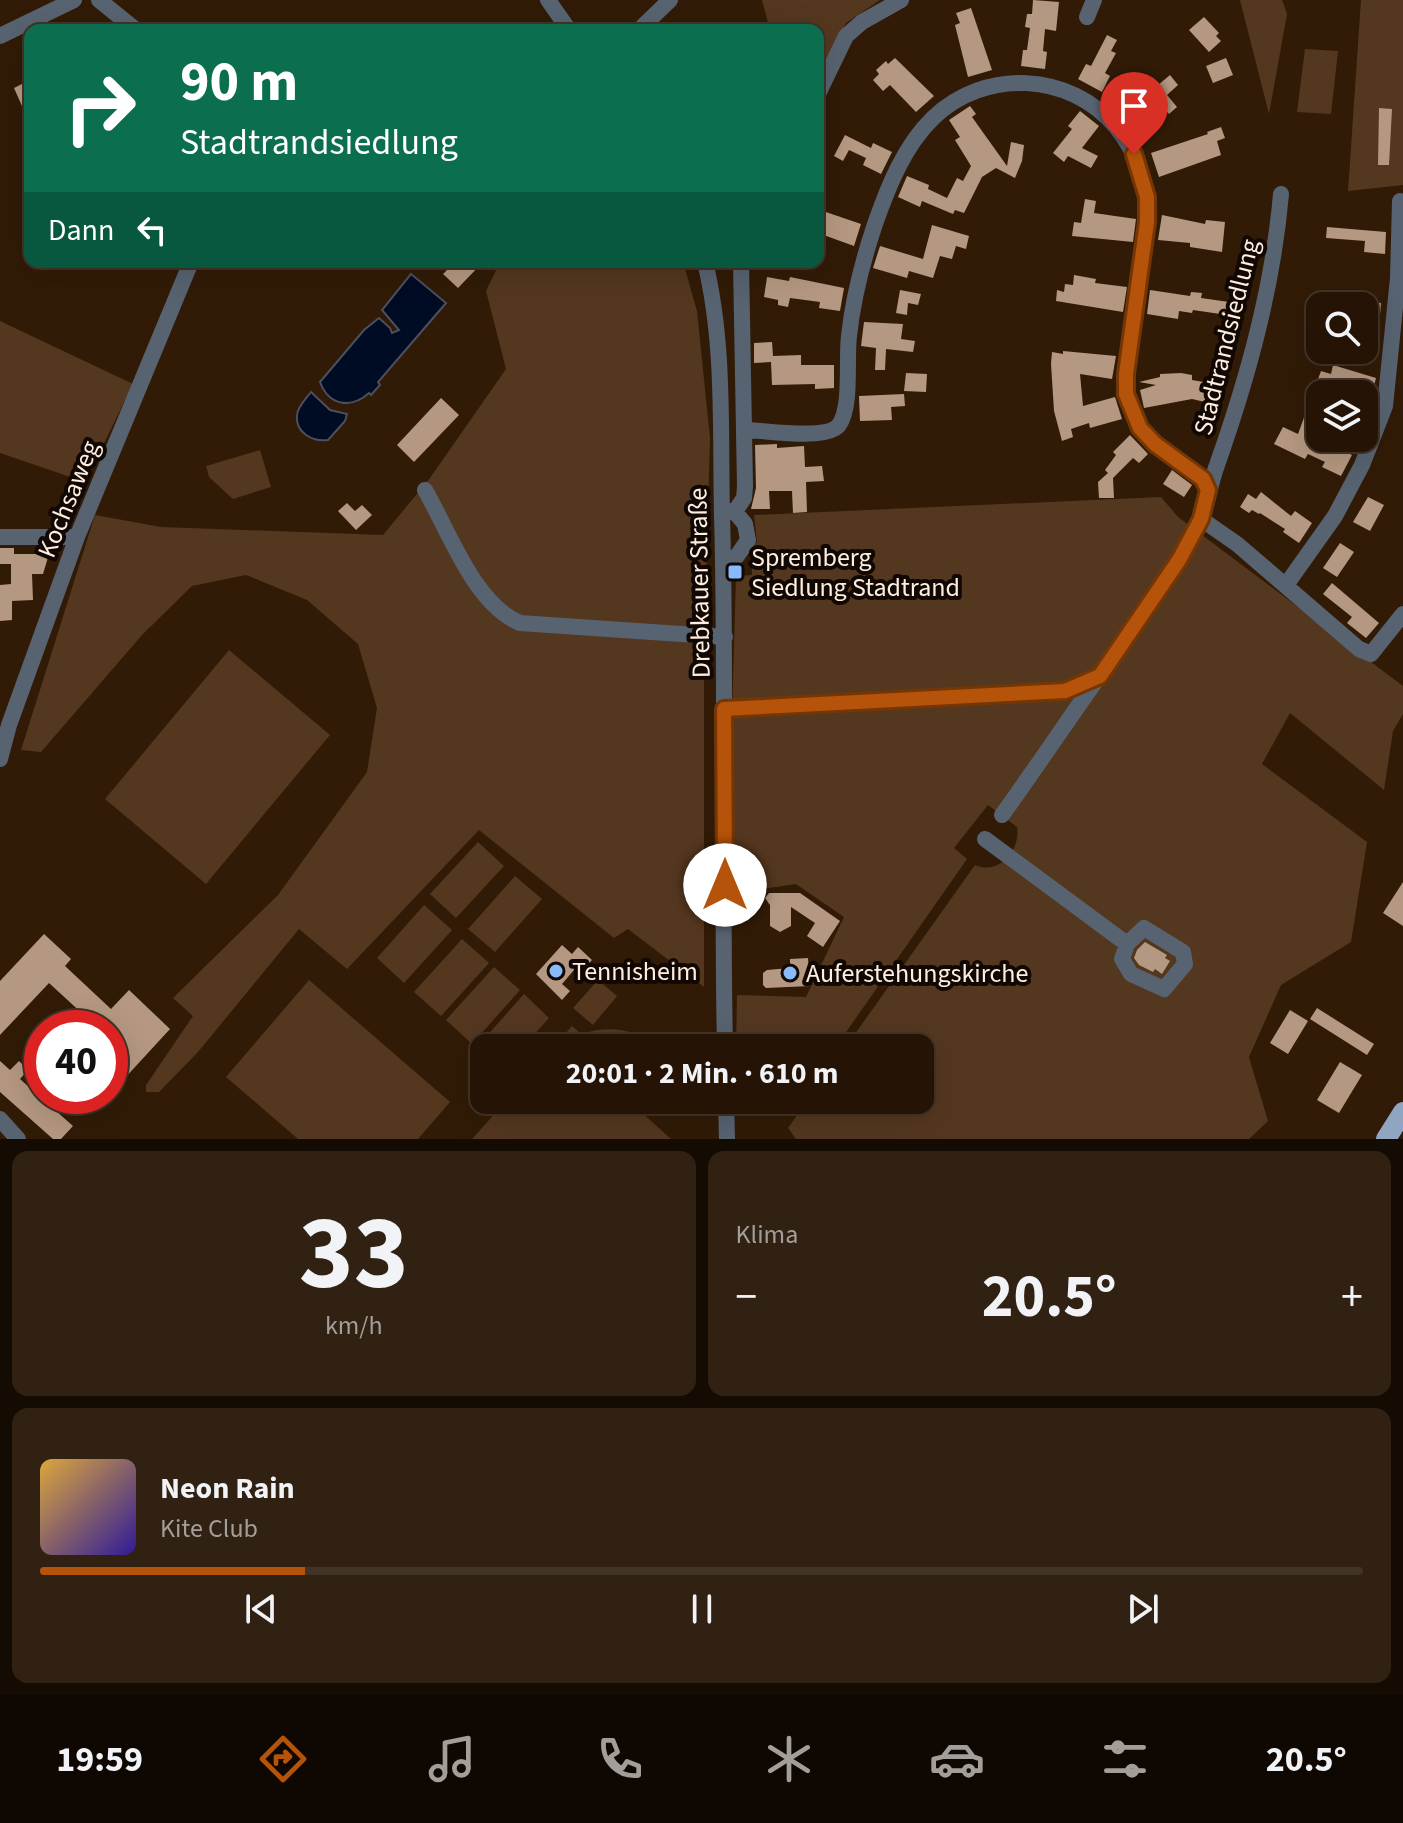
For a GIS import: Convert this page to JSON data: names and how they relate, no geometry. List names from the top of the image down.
{
  "streets": {
    "street": ["Stadtrandsiedlung", "Kochsaweg", "Drebkauer Straße"]
  },
  "places": {
    "transit": ["Spremberg Siedlung Stadtrand"],
    "other": ["Tennisheim", "Auferstehungskirche"]
  },
  "page": {
    "turn": ["90 m", "Stadtrandsiedlung"],
    "then": "Dann",
    "limit": "40",
    "trip": "20:01 · 2 Min. · 610 m",
    "tile": [
      ["33", "km/h"],
      "Klima"
    ],
    "heat": ["−", "20.5°", "+"],
    "song": ["Neon Rain", "Kite Club"],
    "tabs": ["19:59", "20.5°"]
  }
}
